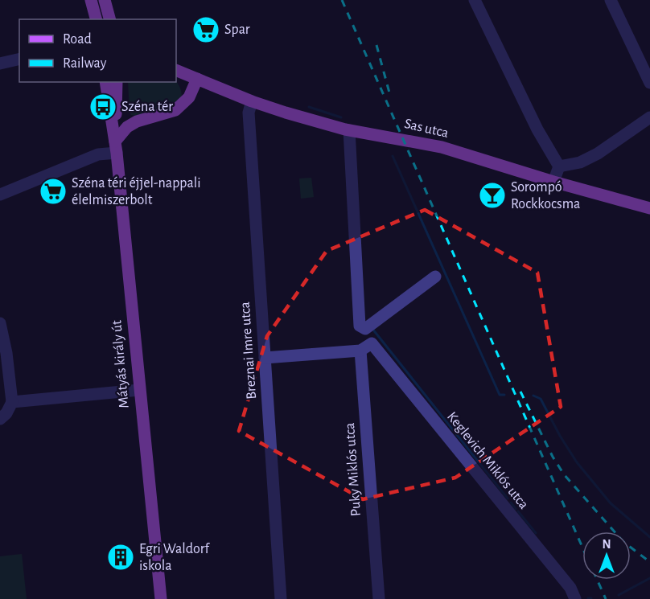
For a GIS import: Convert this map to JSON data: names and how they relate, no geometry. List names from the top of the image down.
{
  "streets": {
    "main road": ["Sas utca", "Mátyás király út"],
    "street": ["Breznai Imre utca", "Keglevich Miklós utca", "Puky Miklós utca"]
  },
  "crossings": [
    ["Sas utca", "Breznai Imre utca"],
    ["Keglevich Miklós utca", "Puky Miklós utca"]
  ],
  "places": {
    "supermarket": ["Spar", "Széna téri éjjel-nappali élelmiszerbolt"],
    "bus stop": ["Széna tér"],
    "bar": ["Sorompó Rockkocsma"],
    "building": ["Egri Waldorf iskola"]
  },
  "legend": ["Road", "Railway"],
  "north": "top"
}
